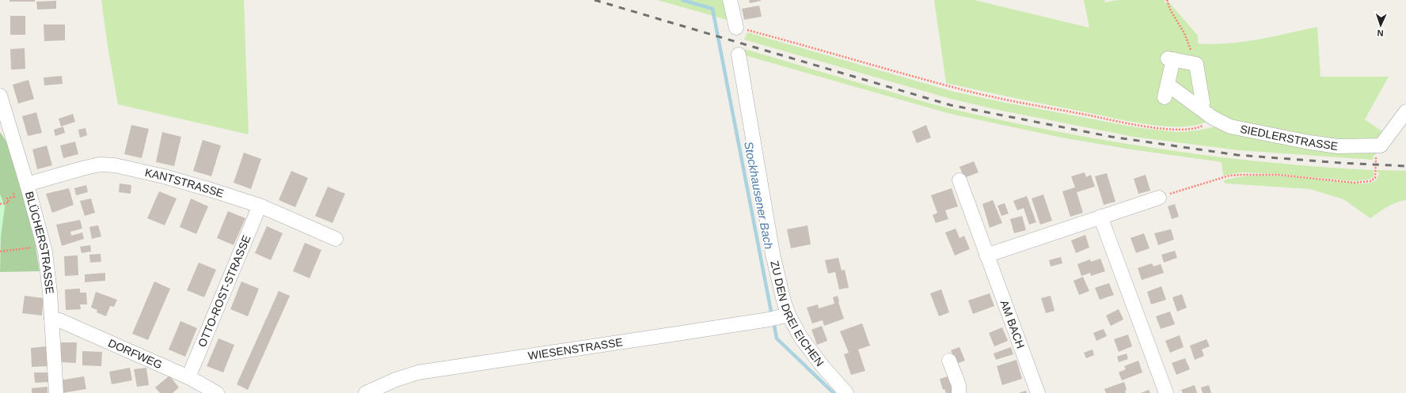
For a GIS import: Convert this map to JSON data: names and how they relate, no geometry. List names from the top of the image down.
{
  "streets": {
    "street": [
      "SIEDLERSTRASSE",
      "KANTSTRASSE",
      "BLÜCHERSTRASSE",
      "OTTO-ROST-STRASSE",
      "ZU DEN DREI EICHEN",
      "AM BACH",
      "WIESENSTRASSE",
      "DORFWEG"
    ]
  },
  "crossings": [
    ["KANTSTRASSE", "BLÜCHERSTRASSE"],
    ["KANTSTRASSE", "OTTO-ROST-STRASSE"],
    ["BLÜCHERSTRASSE", "DORFWEG"],
    ["OTTO-ROST-STRASSE", "DORFWEG"],
    ["ZU DEN DREI EICHEN", "WIESENSTRASSE"]
  ],
  "water": ["Stockhausener Bach"],
  "north": "bottom"
}
